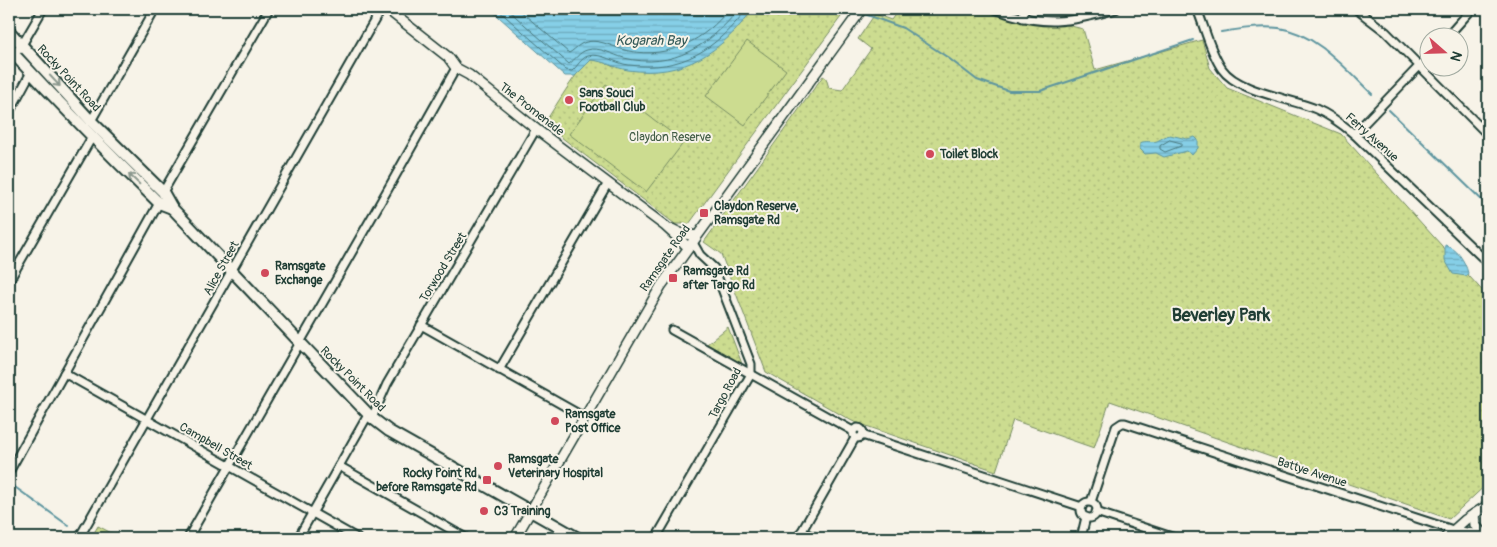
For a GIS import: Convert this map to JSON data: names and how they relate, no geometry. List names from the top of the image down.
{
  "streets": {
    "main road": ["Rocky Point Road", "The Promenade", "Ramsgate Road"],
    "street": [
      "Ferry Avenue",
      "Torwood Street",
      "Alice Street",
      "Targo Road",
      "Campbell Street",
      "Battye Avenue"
    ]
  },
  "crossings": [
    ["Rocky Point Road", "Ramsgate Road"],
    ["Rocky Point Road", "Torwood Street"],
    ["Rocky Point Road", "Alice Street"],
    ["The Promenade", "Ramsgate Road"],
    ["The Promenade", "Torwood Street"],
    ["The Promenade", "Targo Road"],
    ["Ramsgate Road", "Targo Road"],
    ["Torwood Street", "Campbell Street"],
    ["Alice Street", "Campbell Street"]
  ],
  "districts": ["Beverley Park"],
  "water": ["Kogarah Bay"],
  "parks": ["Claydon Reserve"],
  "places": {
    "other": [
      "Sans Souci Football Club",
      "Toilet Block",
      "Ramsgate Exchange",
      "Ramsgate Post Office",
      "Ramsgate Veterinary Hospital",
      "C3 Training"
    ],
    "transit": ["Claydon Reserve, Ramsgate Rd", "Ramsgate Rd after Targo Rd", "Rocky Point Rd before Ramsgate Rd"]
  },
  "north": "right"
}
